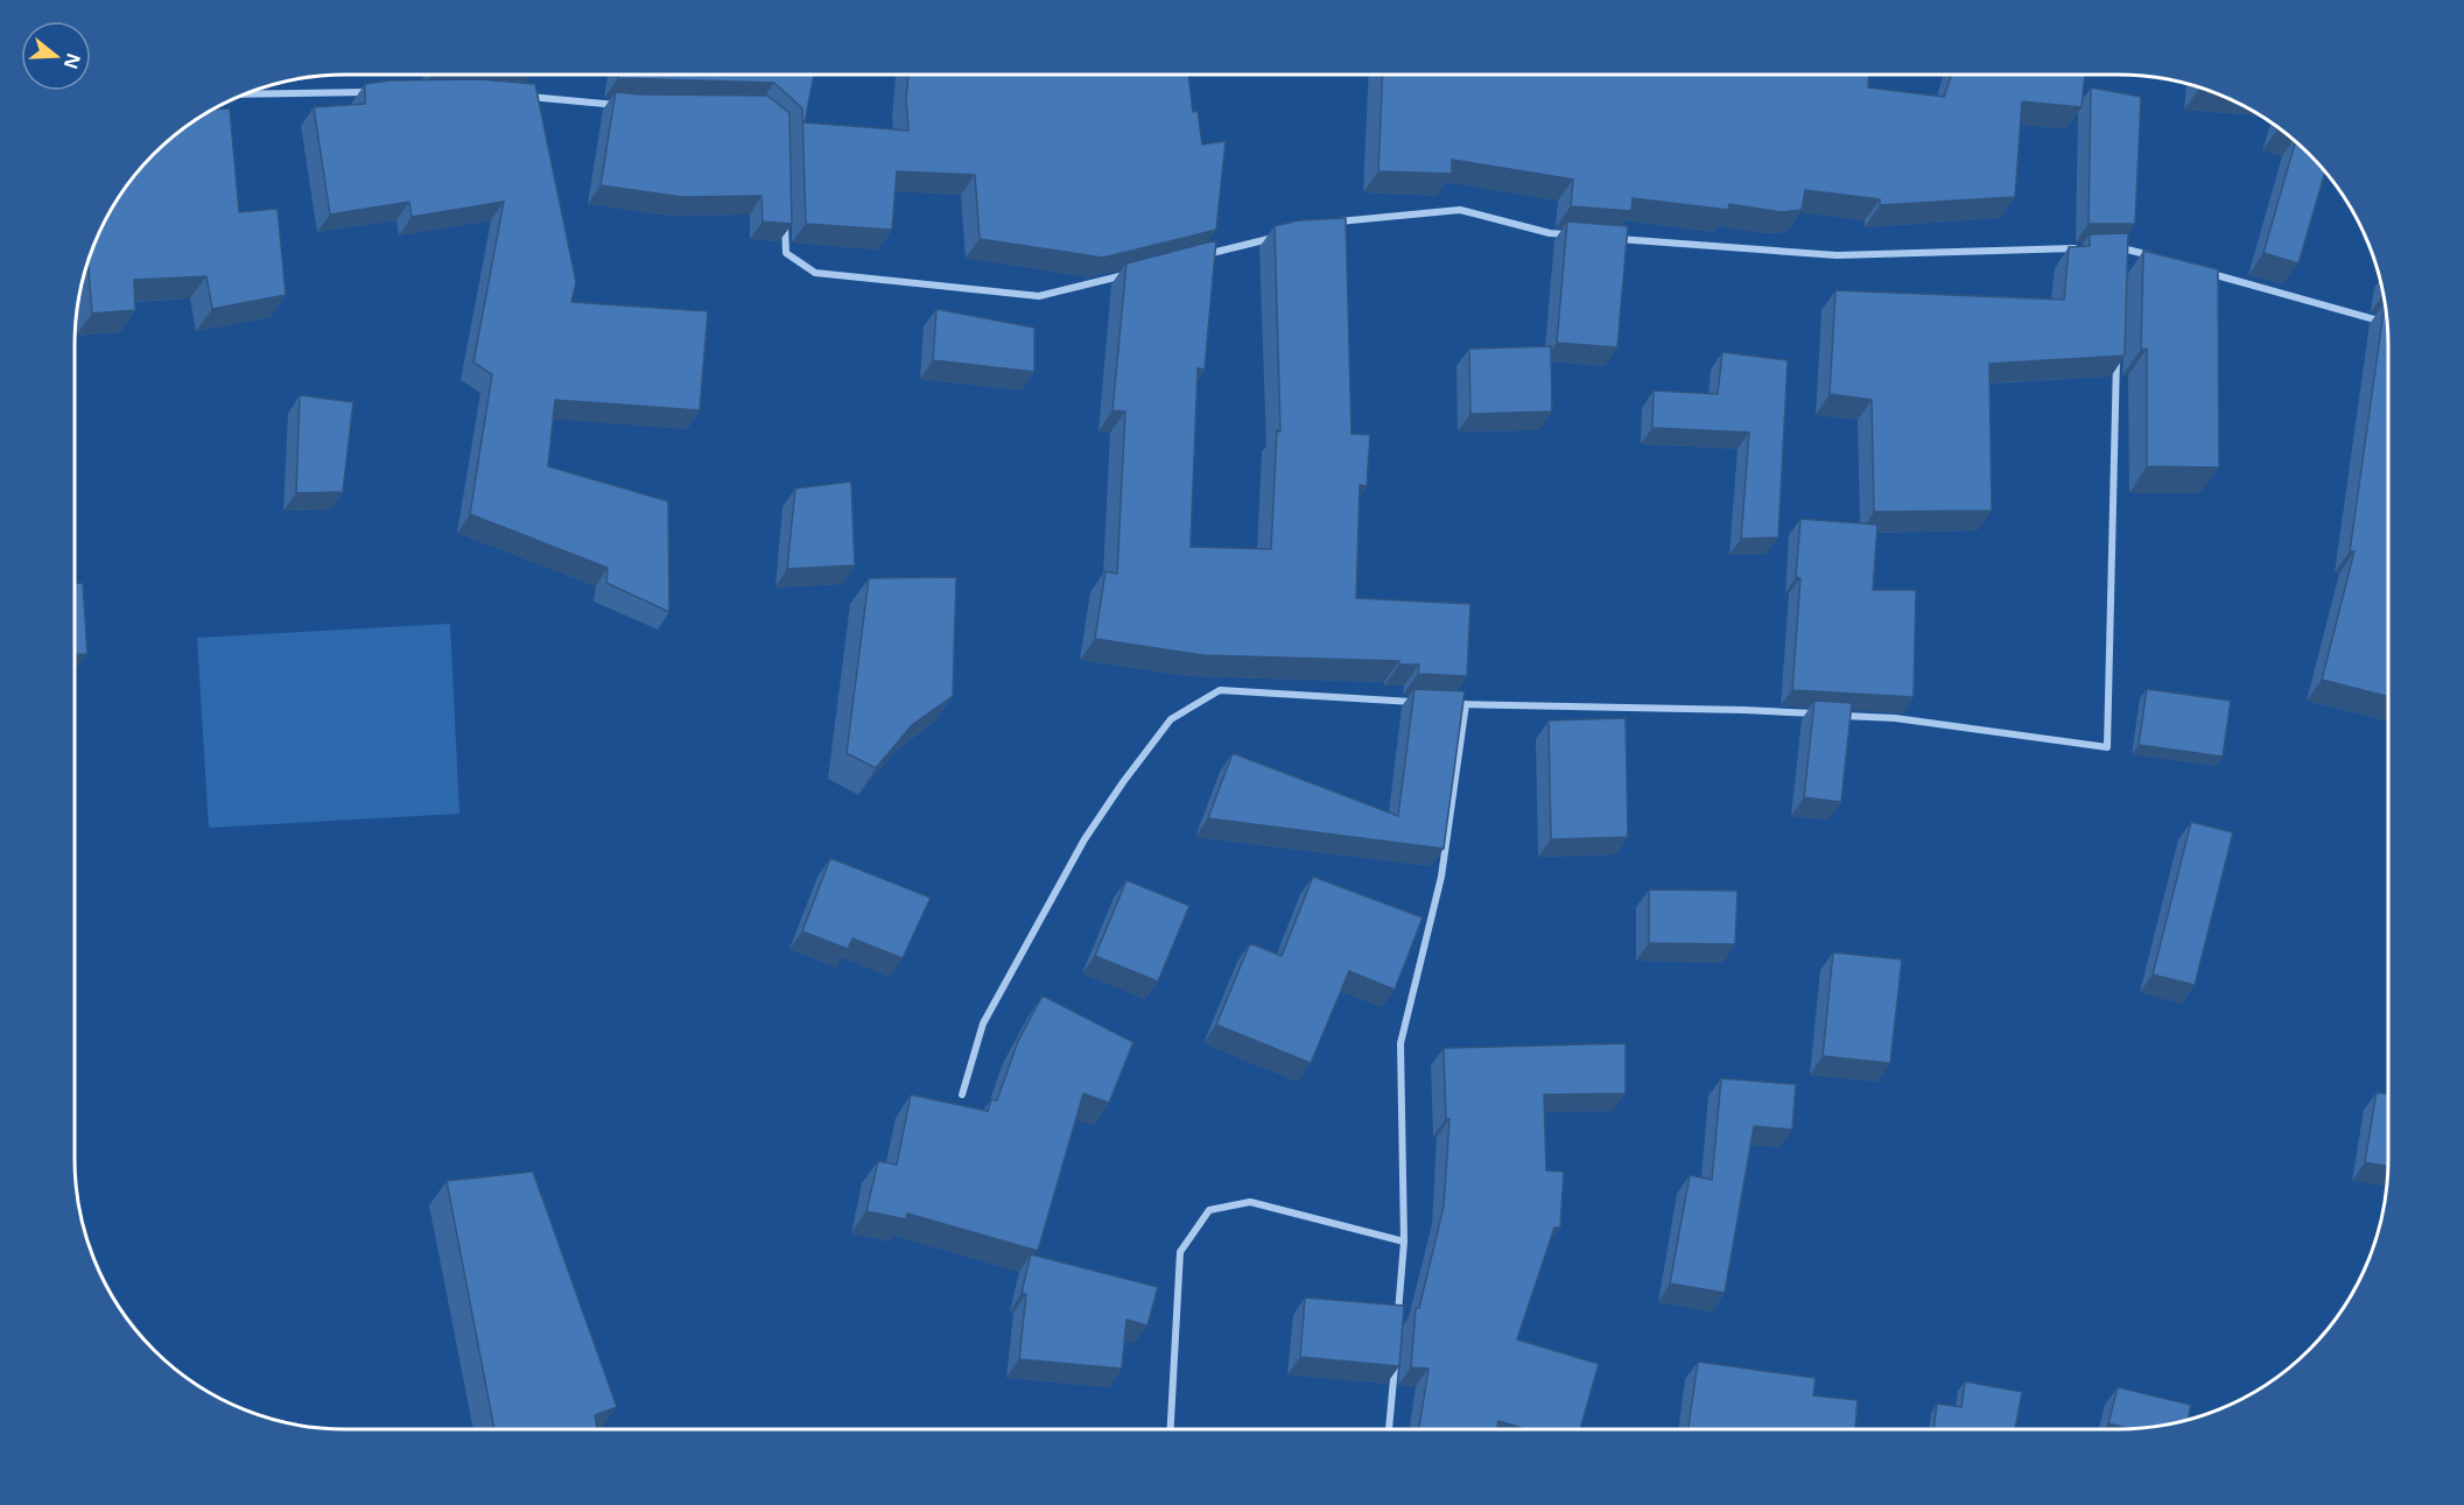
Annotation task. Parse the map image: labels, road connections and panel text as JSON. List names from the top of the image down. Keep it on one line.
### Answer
{"north":"right"}
